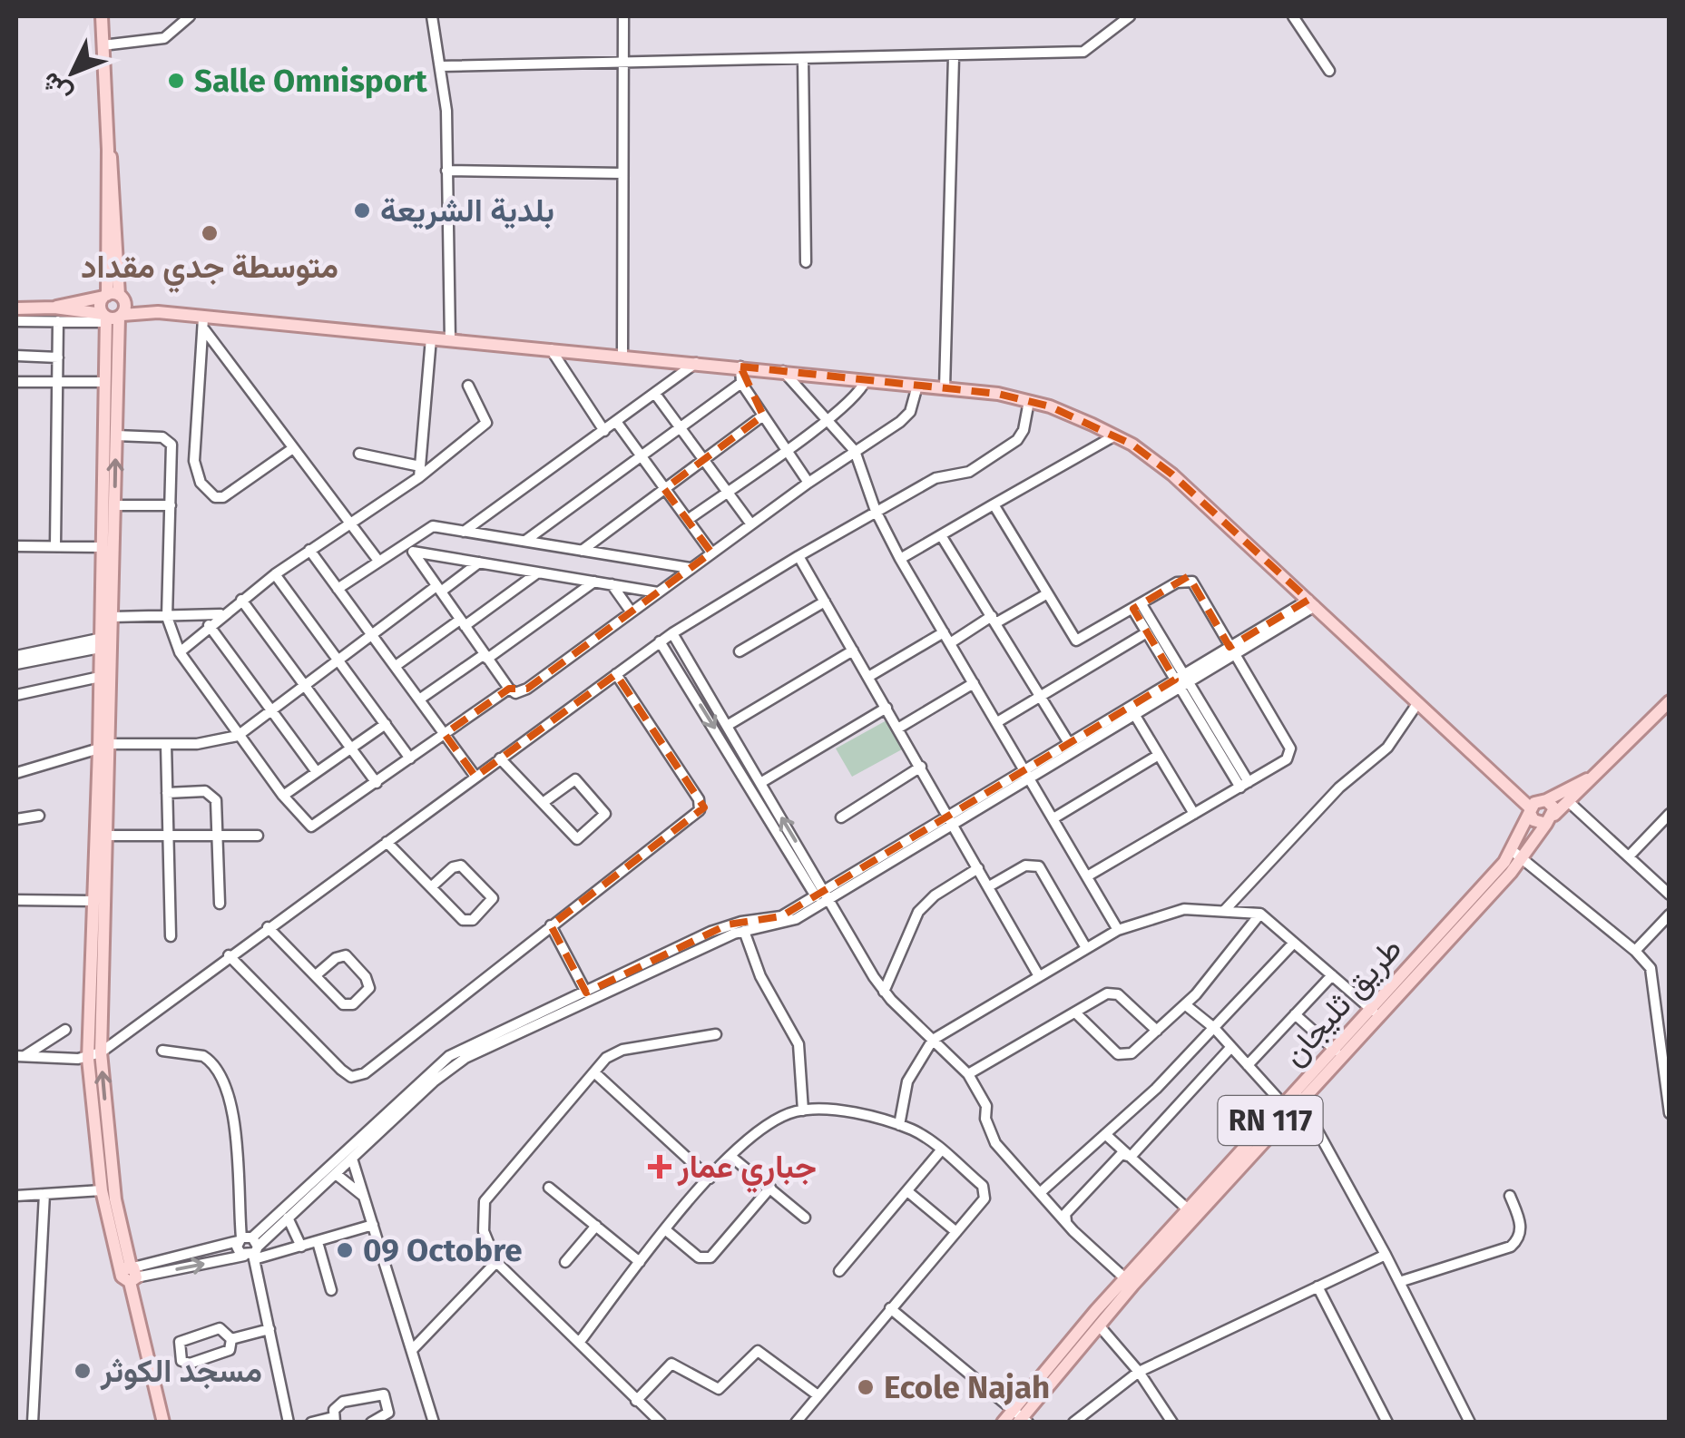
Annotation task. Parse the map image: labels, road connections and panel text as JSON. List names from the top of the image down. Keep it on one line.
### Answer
{"streets":{"main road":["طريق ثليجان","RN 117"]},"places":{"other":["Salle Omnisport","بلدية الشريعة","متوسطة جدي مقداد","09 Octobre","مسجد الكوثر","Ecole Najah"],"health":["جباري عمار"]},"north":"bottom left"}
